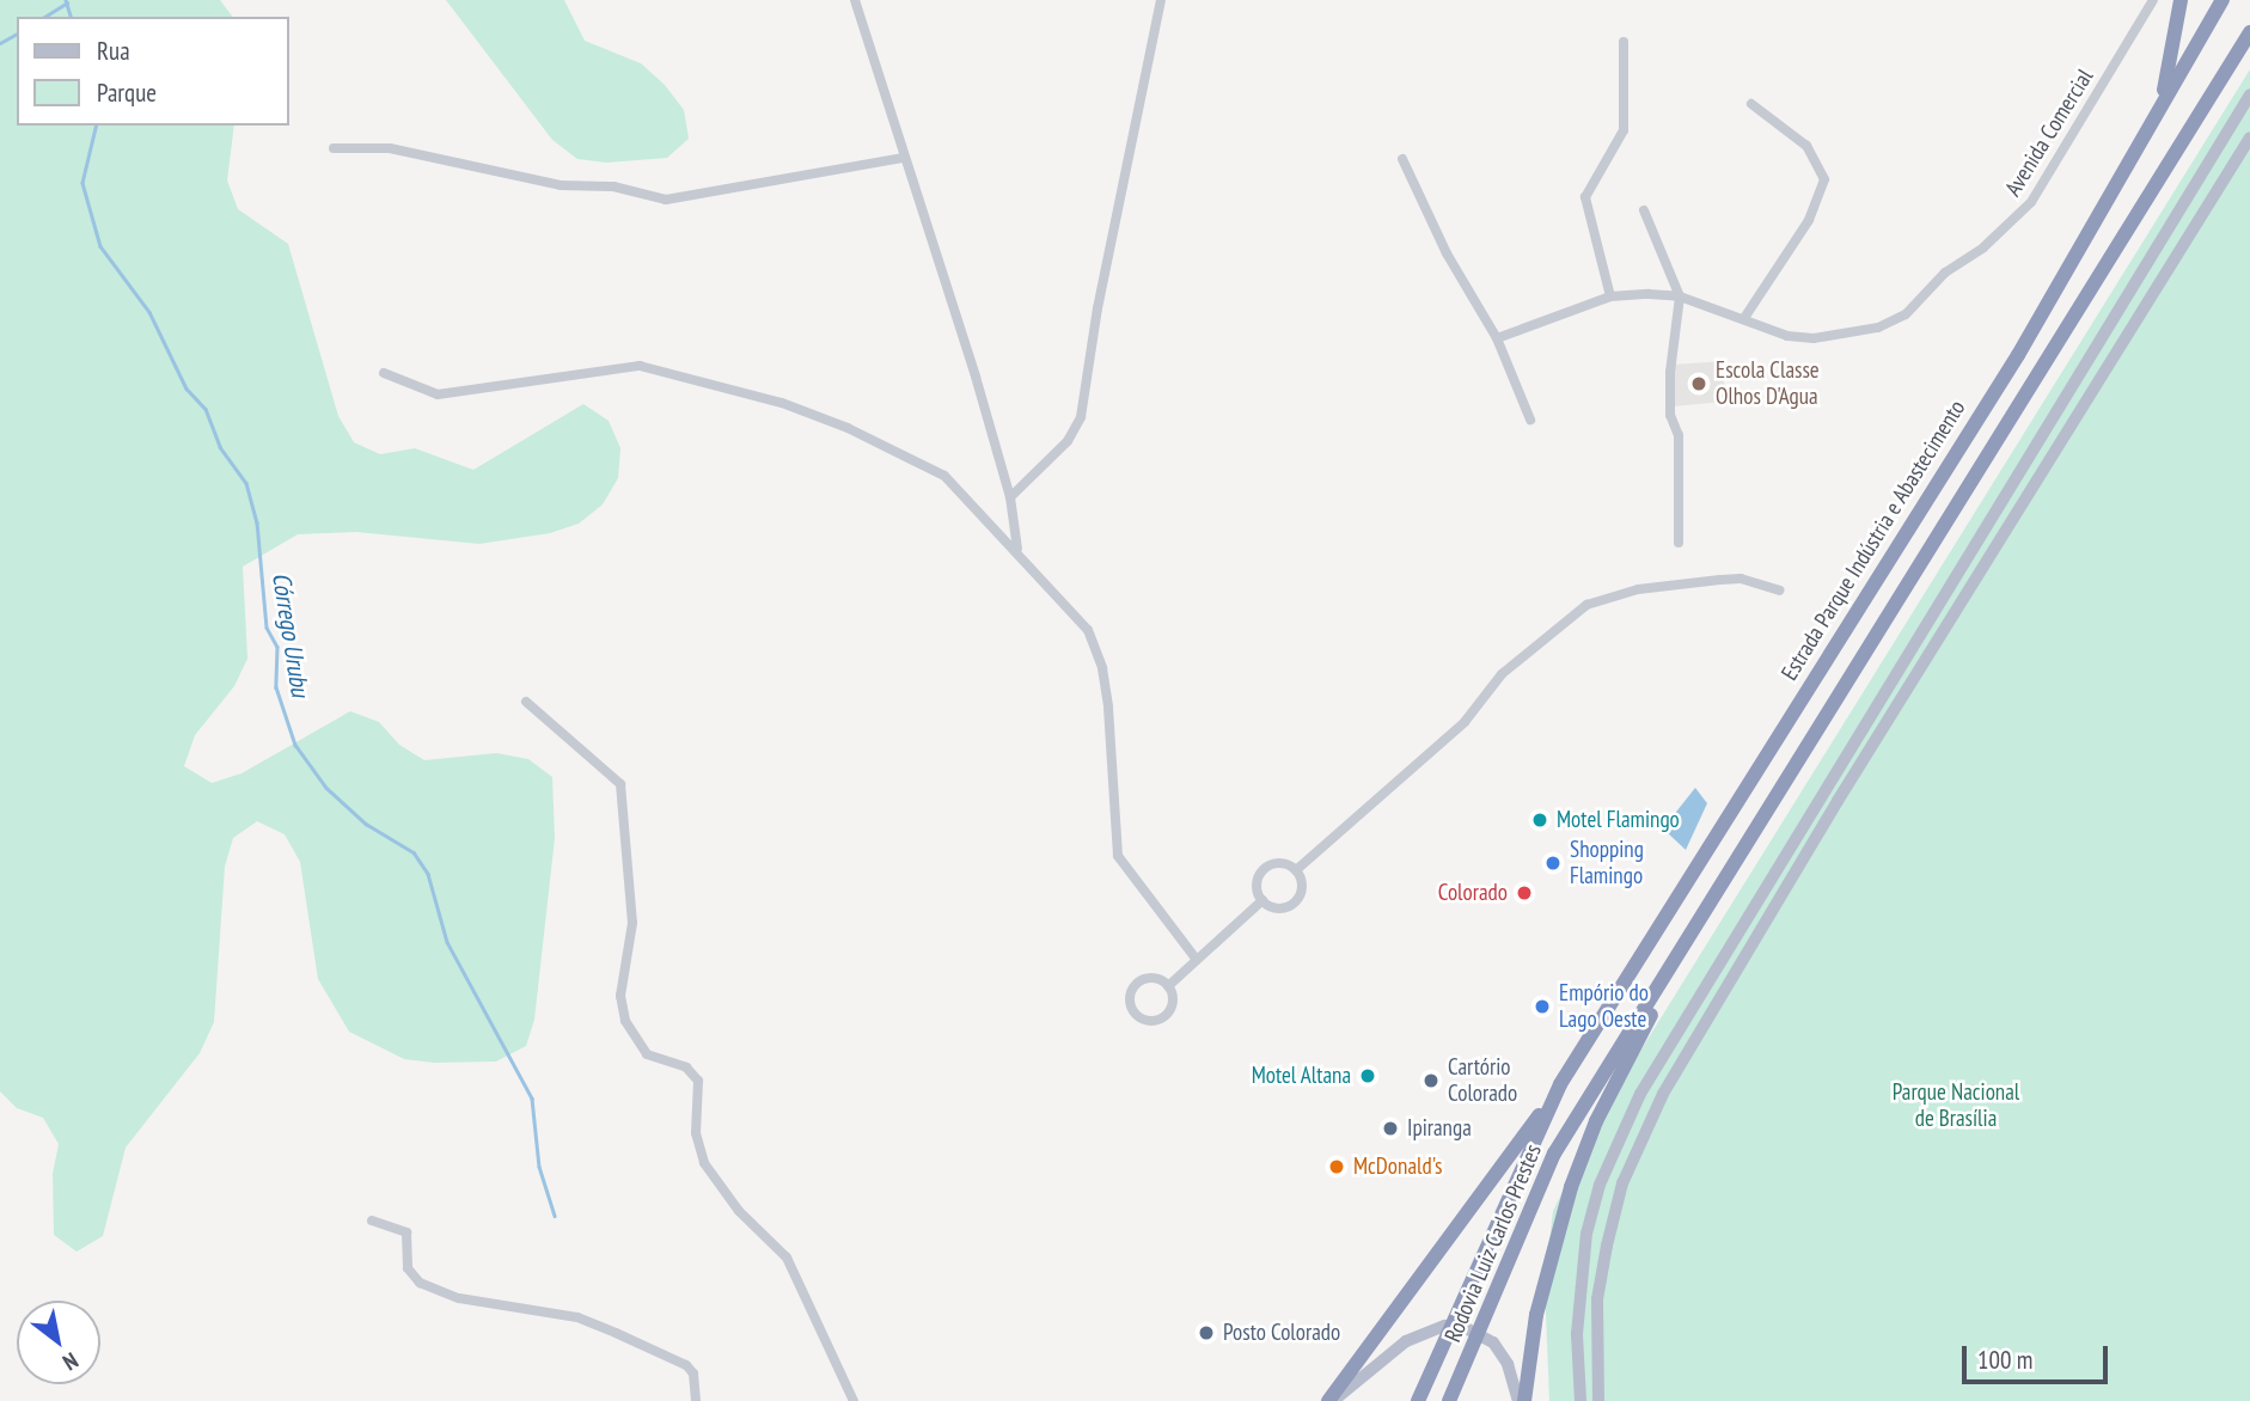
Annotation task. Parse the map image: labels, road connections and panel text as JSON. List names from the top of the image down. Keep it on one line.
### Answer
{"streets":{"highway":["Estrada Parque Indústria e Abastecimento","Rodovia Luiz Carlos Prestes"],"street":["Avenida Comercial"]},"crossings":[["Estrada Parque Indústria e Abastecimento","Rodovia Luiz Carlos Prestes"]],"water":["Córrego Urubu"],"parks":["Parque Nacional de Brasília"],"places":["Escola Classe Olhos D'Agua","Motel Flamingo","Shopping Flamingo","Colorado","Empório do Lago Oeste","Motel Altana","Cartório Colorado","Ipiranga","McDonald's","Posto Colorado"],"legend":["Rua","Parque"],"scale_bar":"100 m","north":"bottom right"}
